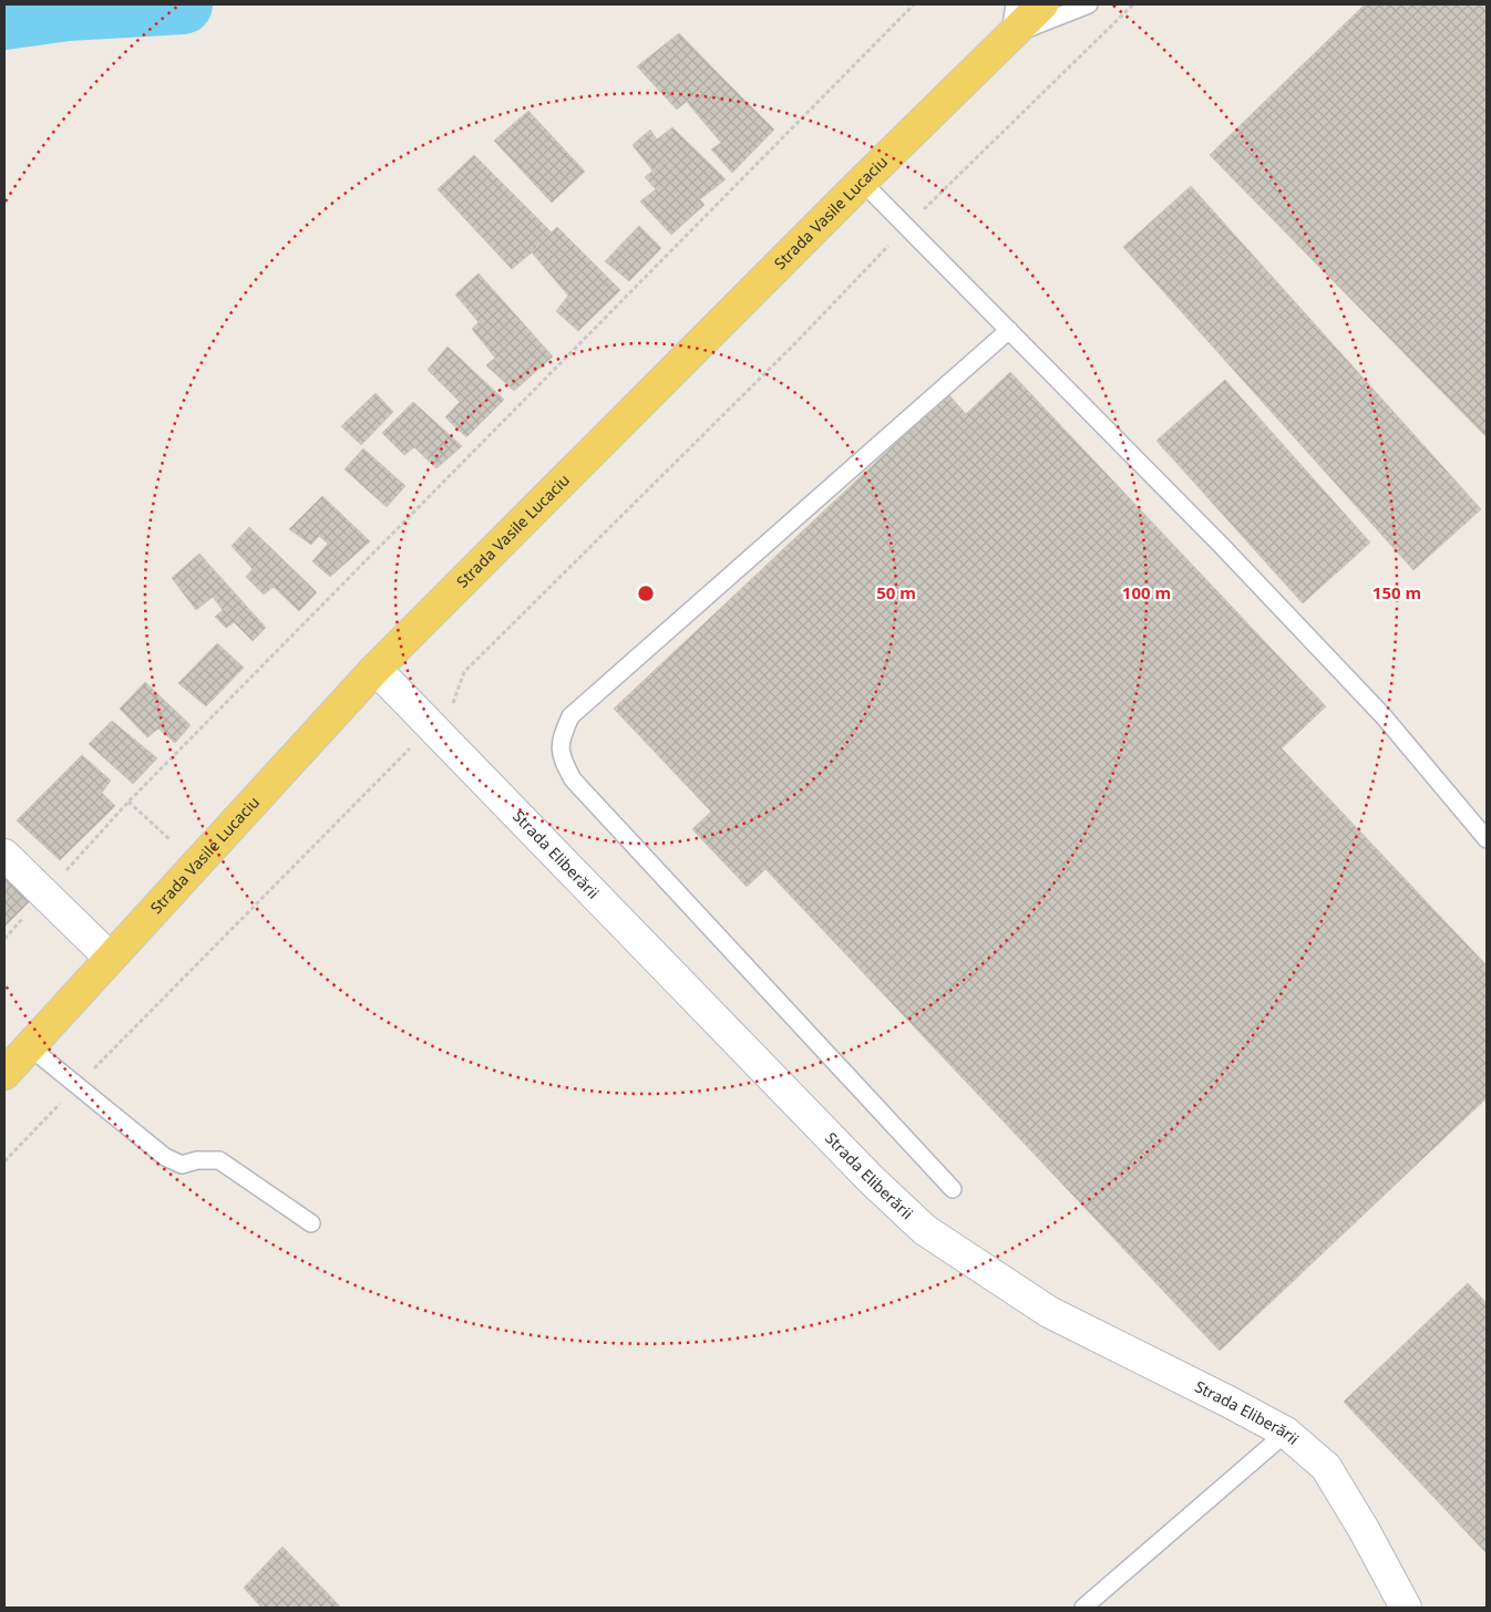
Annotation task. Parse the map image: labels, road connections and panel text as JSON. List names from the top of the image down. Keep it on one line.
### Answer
{"streets":{"main road":["Strada Vasile Lucaciu"],"street":["Strada Eliberării"]},"crossings":[["Strada Vasile Lucaciu","Strada Eliberării"]],"rings":["50 m","100 m","150 m"]}
